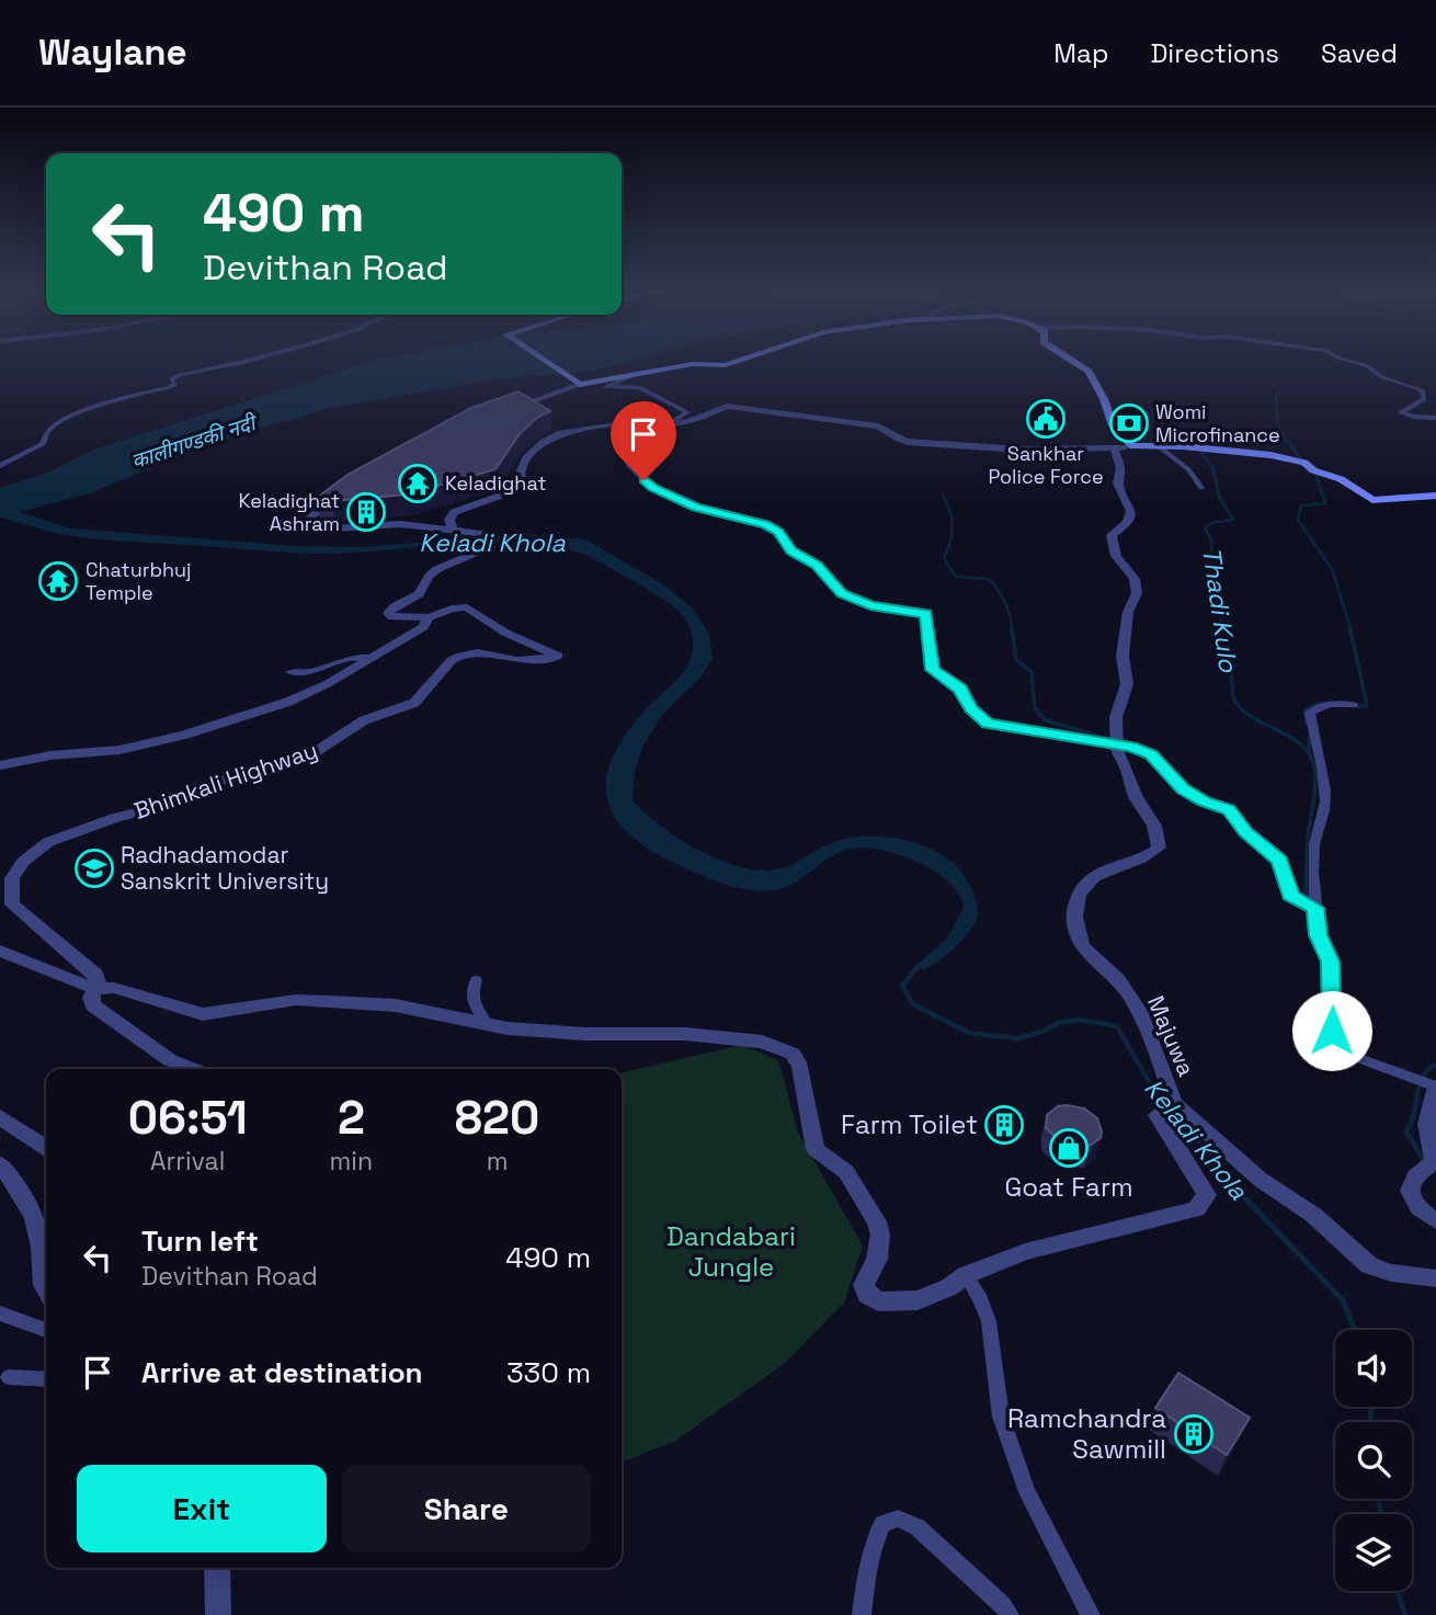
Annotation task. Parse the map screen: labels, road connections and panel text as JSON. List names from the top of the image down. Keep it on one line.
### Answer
{"streets":{"street":["Bhimkali Highway","Majuwa"]},"water":["कालीगण्डकी नदी","Keladi Khola","Thadi Kulo"],"parks":["Dandabari Jungle"],"places":{"public building":["Sankhar Police Force"],"bank":["Womi Microfinance"],"temple":["Keladighat","Chaturbhuj Temple"],"building":["Keladighat Ashram","Farm Toilet","Ramchandra Sawmill"],"school or university":["Radhadamodar Sanskrit University"],"shop":["Goat Farm"]},"page":{"header":"Waylane","nav":["Map","Directions","Saved"],"turn":["490 m","Devithan Road"],"eta":["06:51","Arrival","2","min","820","m"],"list":[{"name":"Turn left","note":"Devithan Road","value":"490 m"},{"name":"Arrive at destination","value":"330 m"}],"buttons":["Exit","Share"]}}
